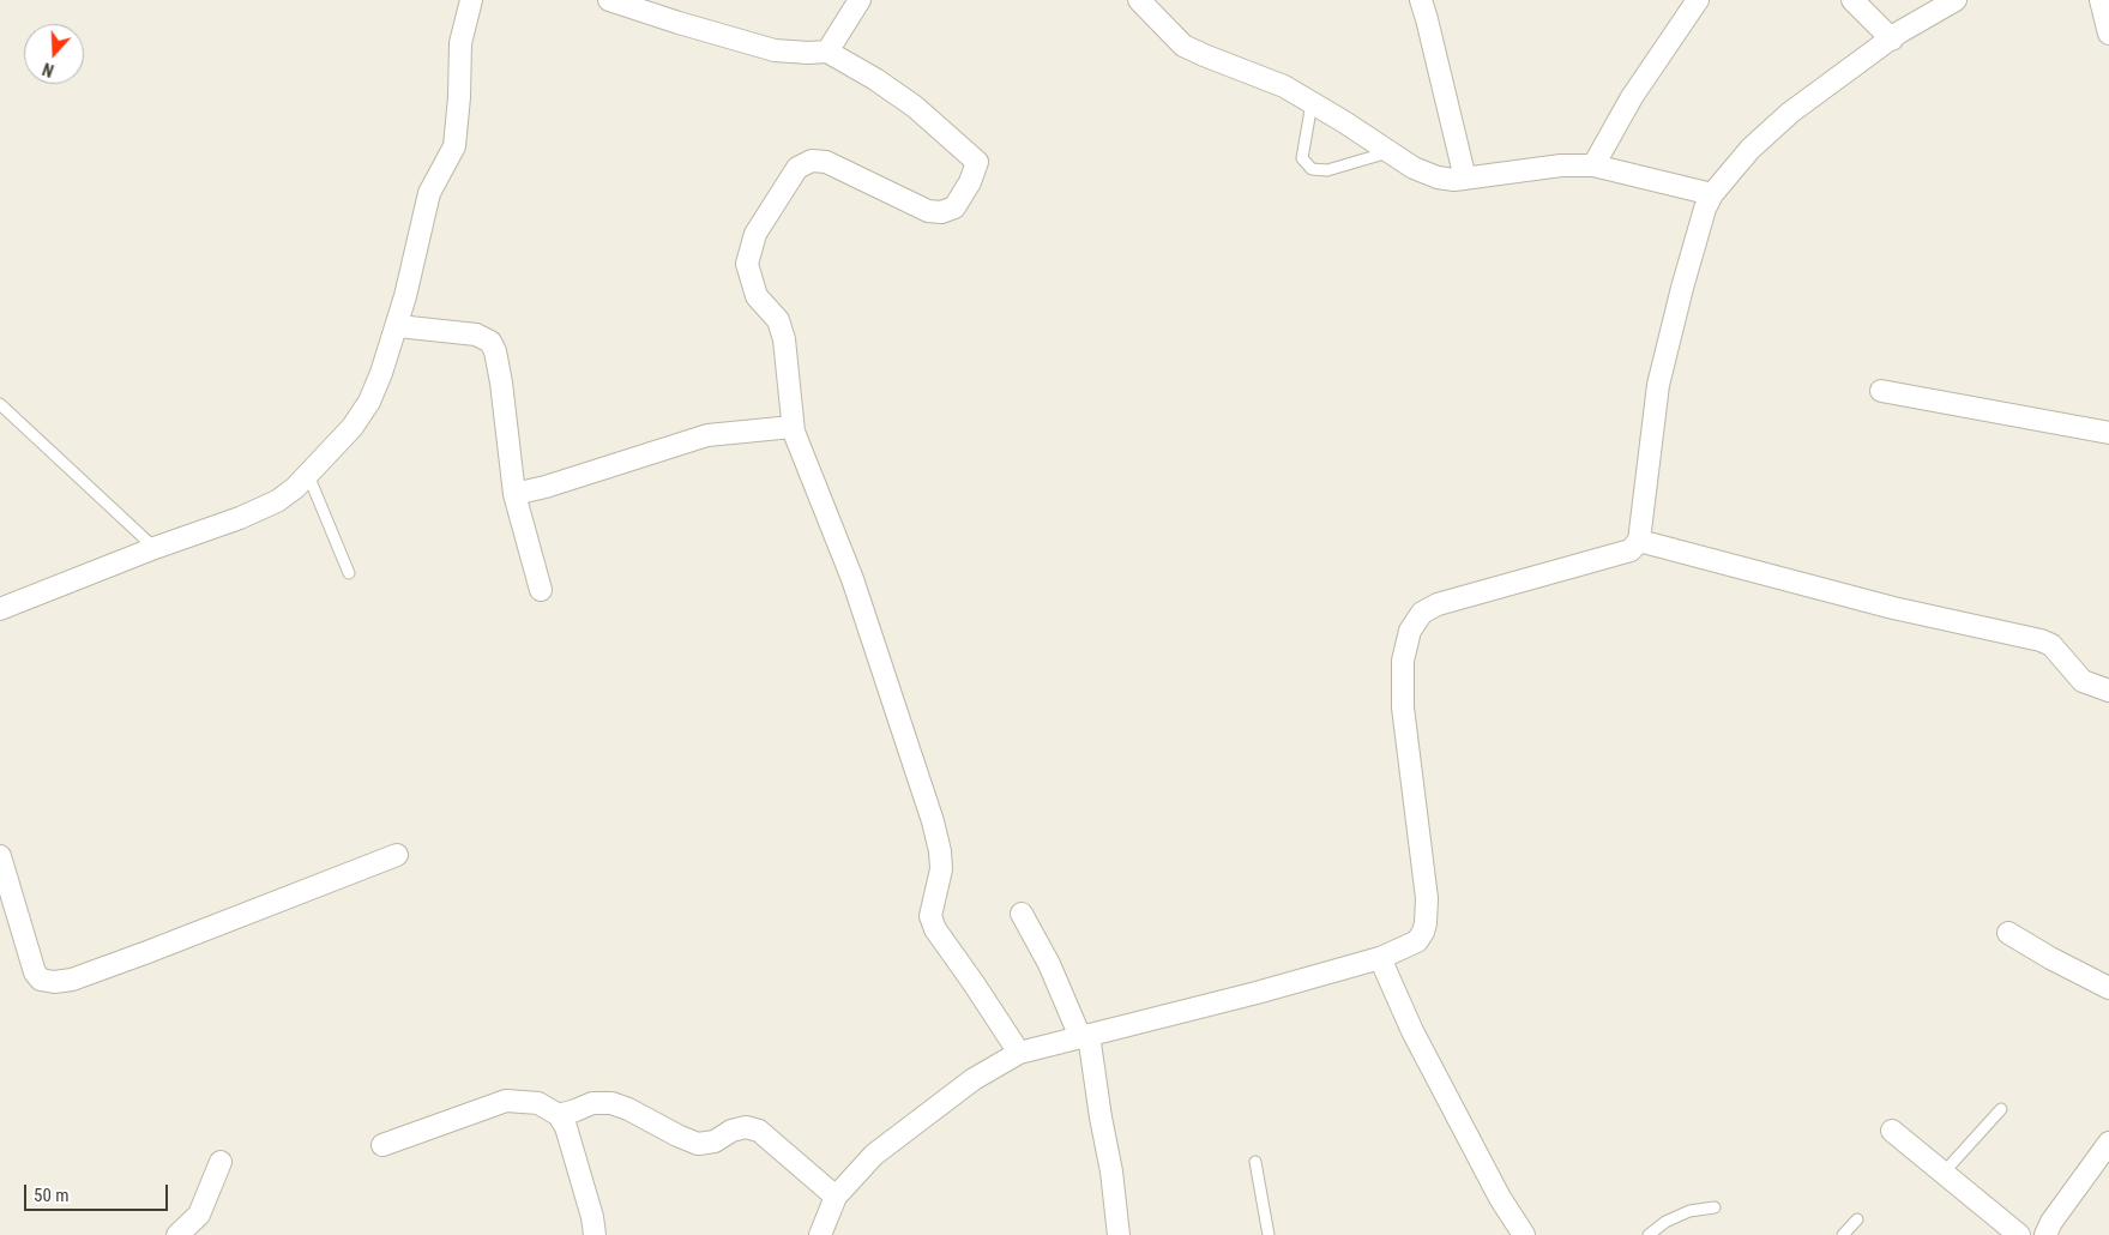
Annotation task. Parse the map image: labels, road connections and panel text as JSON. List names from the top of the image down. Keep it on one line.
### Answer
{"scale_bar":"50 m","north":"bottom"}
